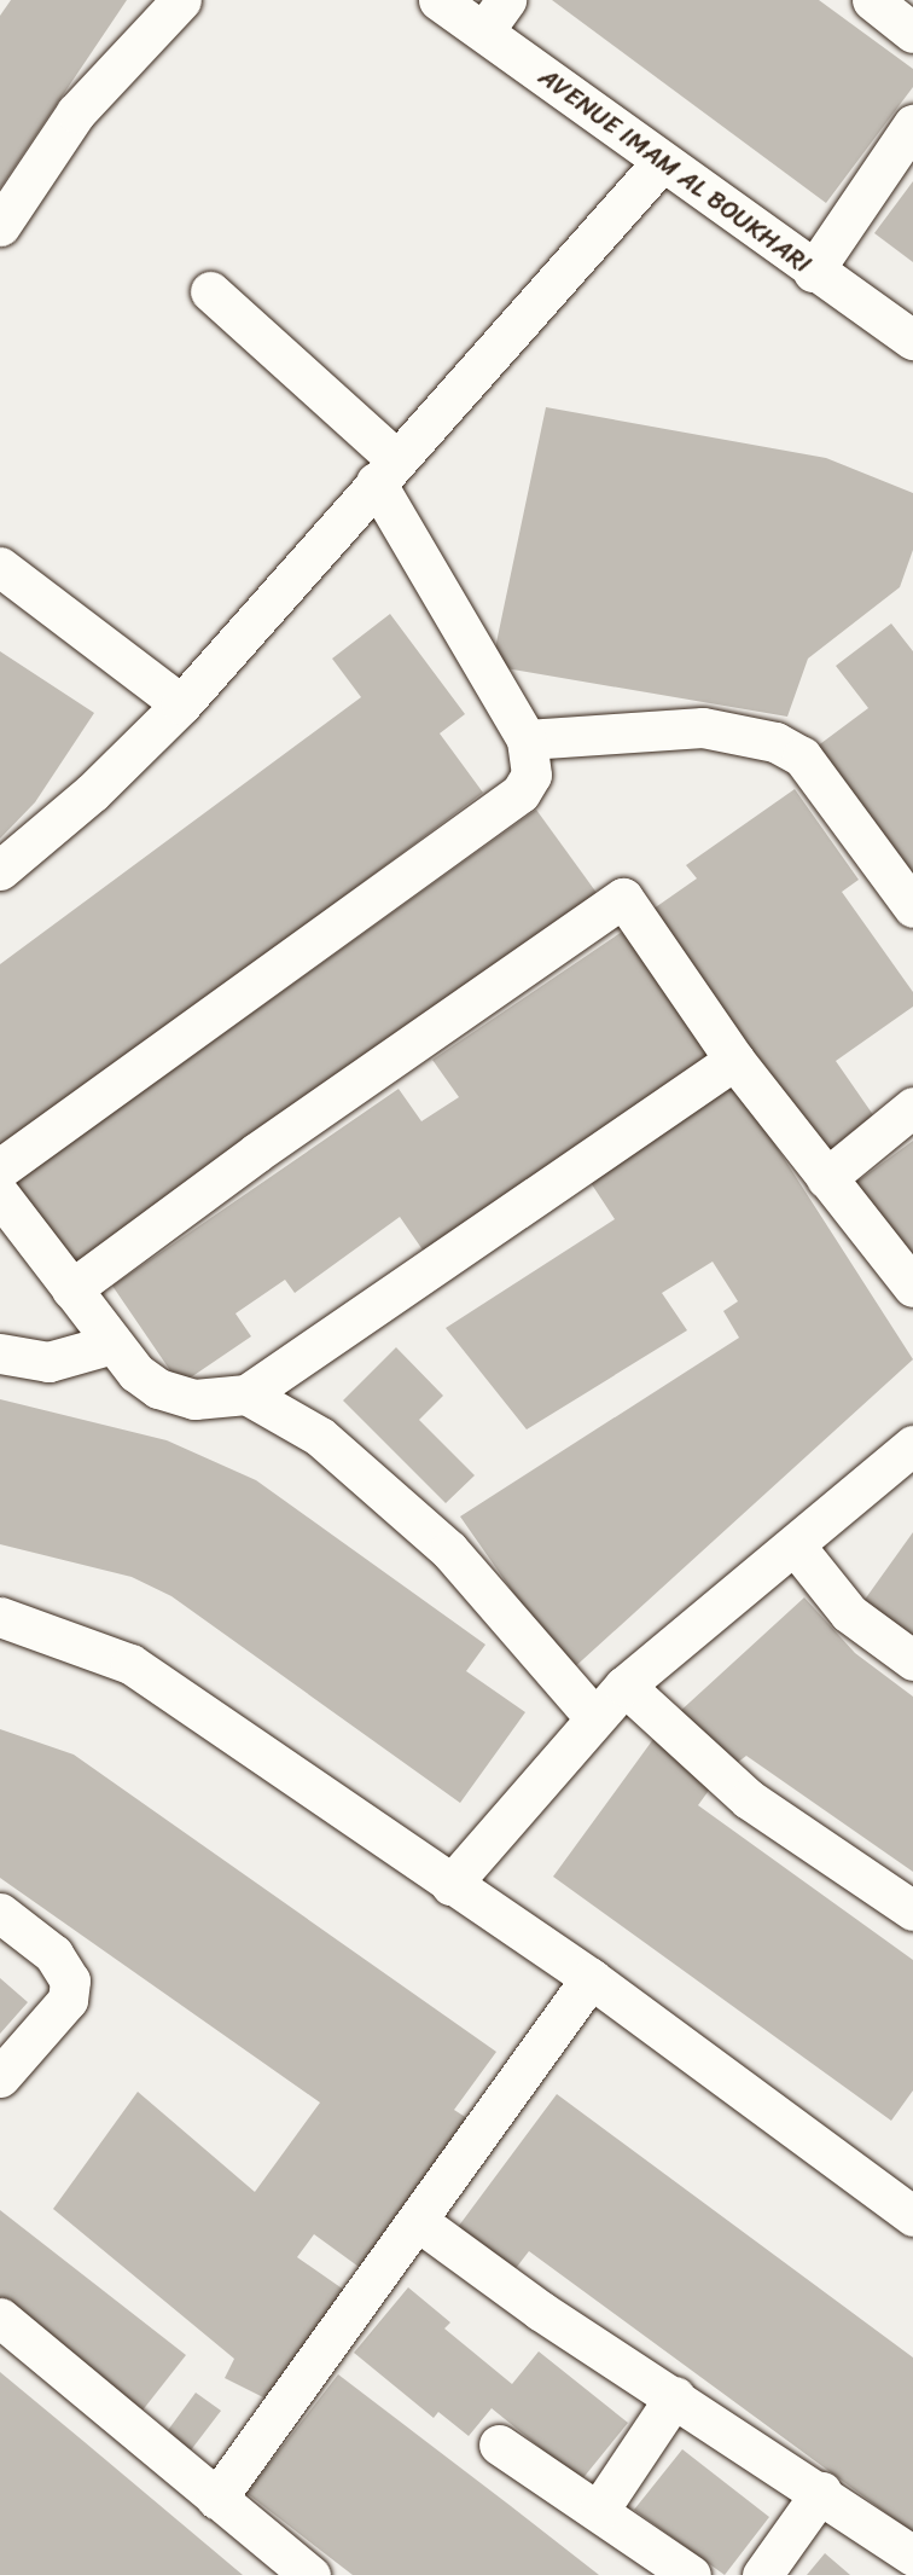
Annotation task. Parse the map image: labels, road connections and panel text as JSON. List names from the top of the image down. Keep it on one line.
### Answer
{"streets":{"street":["AVENUE IMAM AL BOUKHARI"]}}
